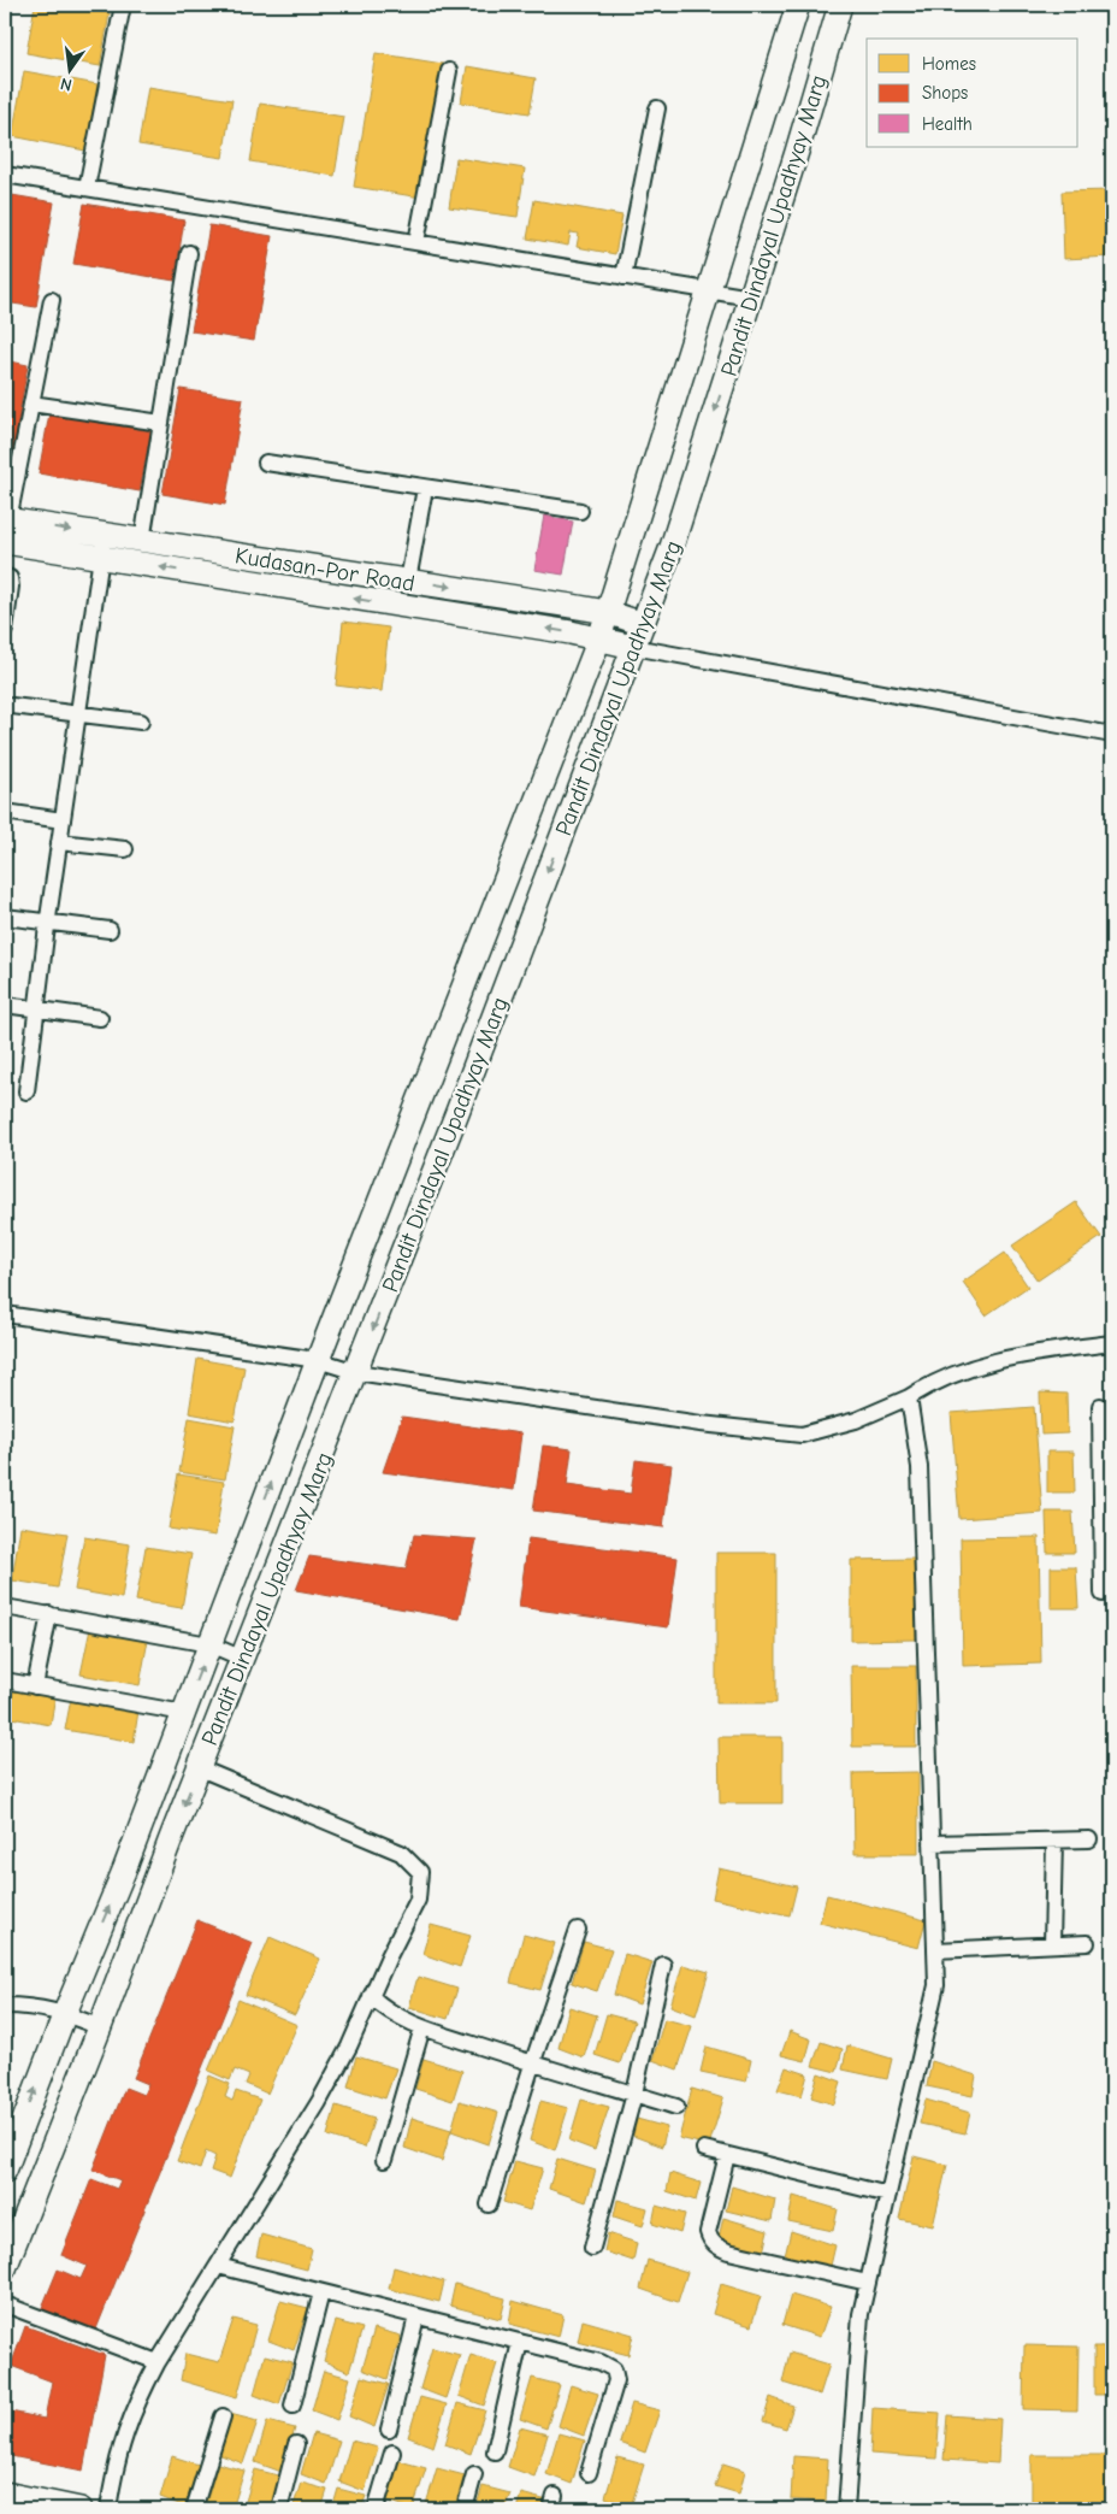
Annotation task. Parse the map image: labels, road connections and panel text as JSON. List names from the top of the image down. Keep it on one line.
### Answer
{"streets":{"street":["Pandit Dindayal Upadhyay Marg","Kudasan-Por Road"]},"crossings":[["Pandit Dindayal Upadhyay Marg","Kudasan-Por Road"]],"legend":["Homes","Shops","Health"],"north":"bottom"}
